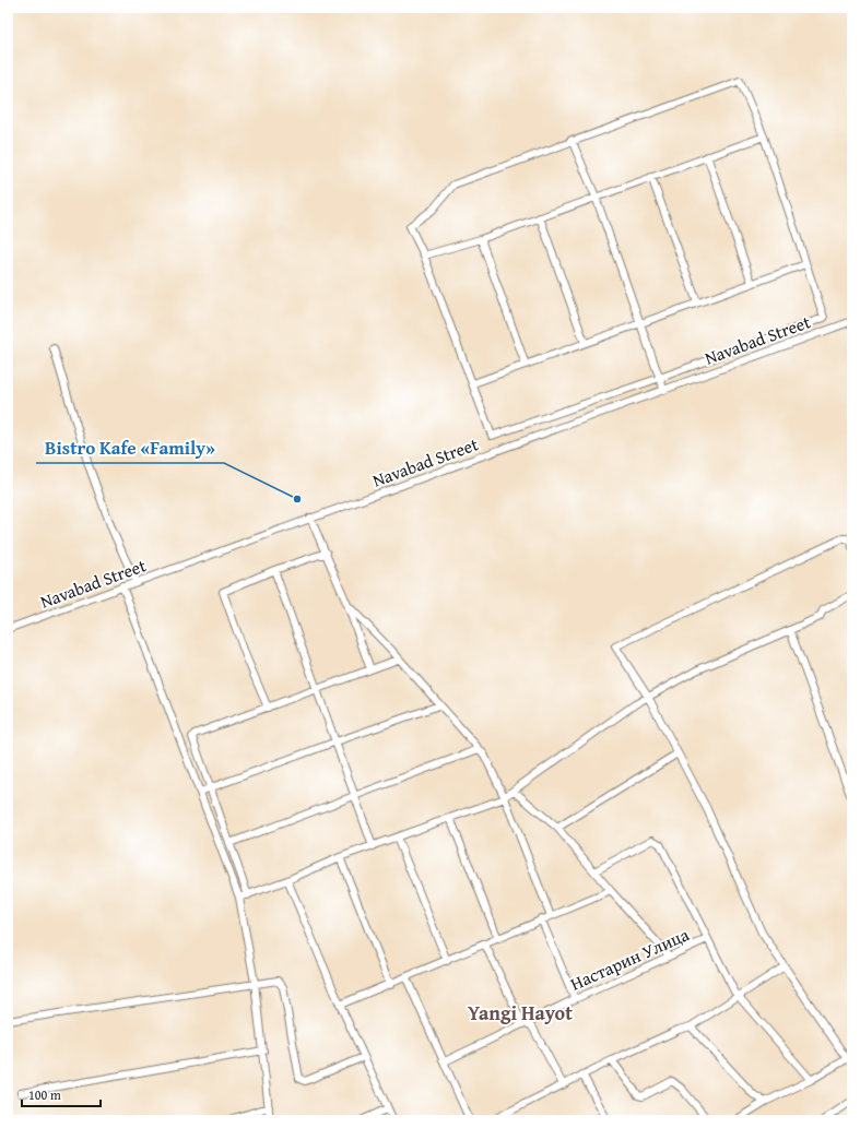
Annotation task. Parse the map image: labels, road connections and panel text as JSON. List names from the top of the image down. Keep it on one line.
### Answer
{"streets":{"street":["Navabad Street","Настарин Улица"]},"districts":["Yangi Hayot"],"places":["Bistro Kafe «Family»"],"scale_bar":"100 m"}
